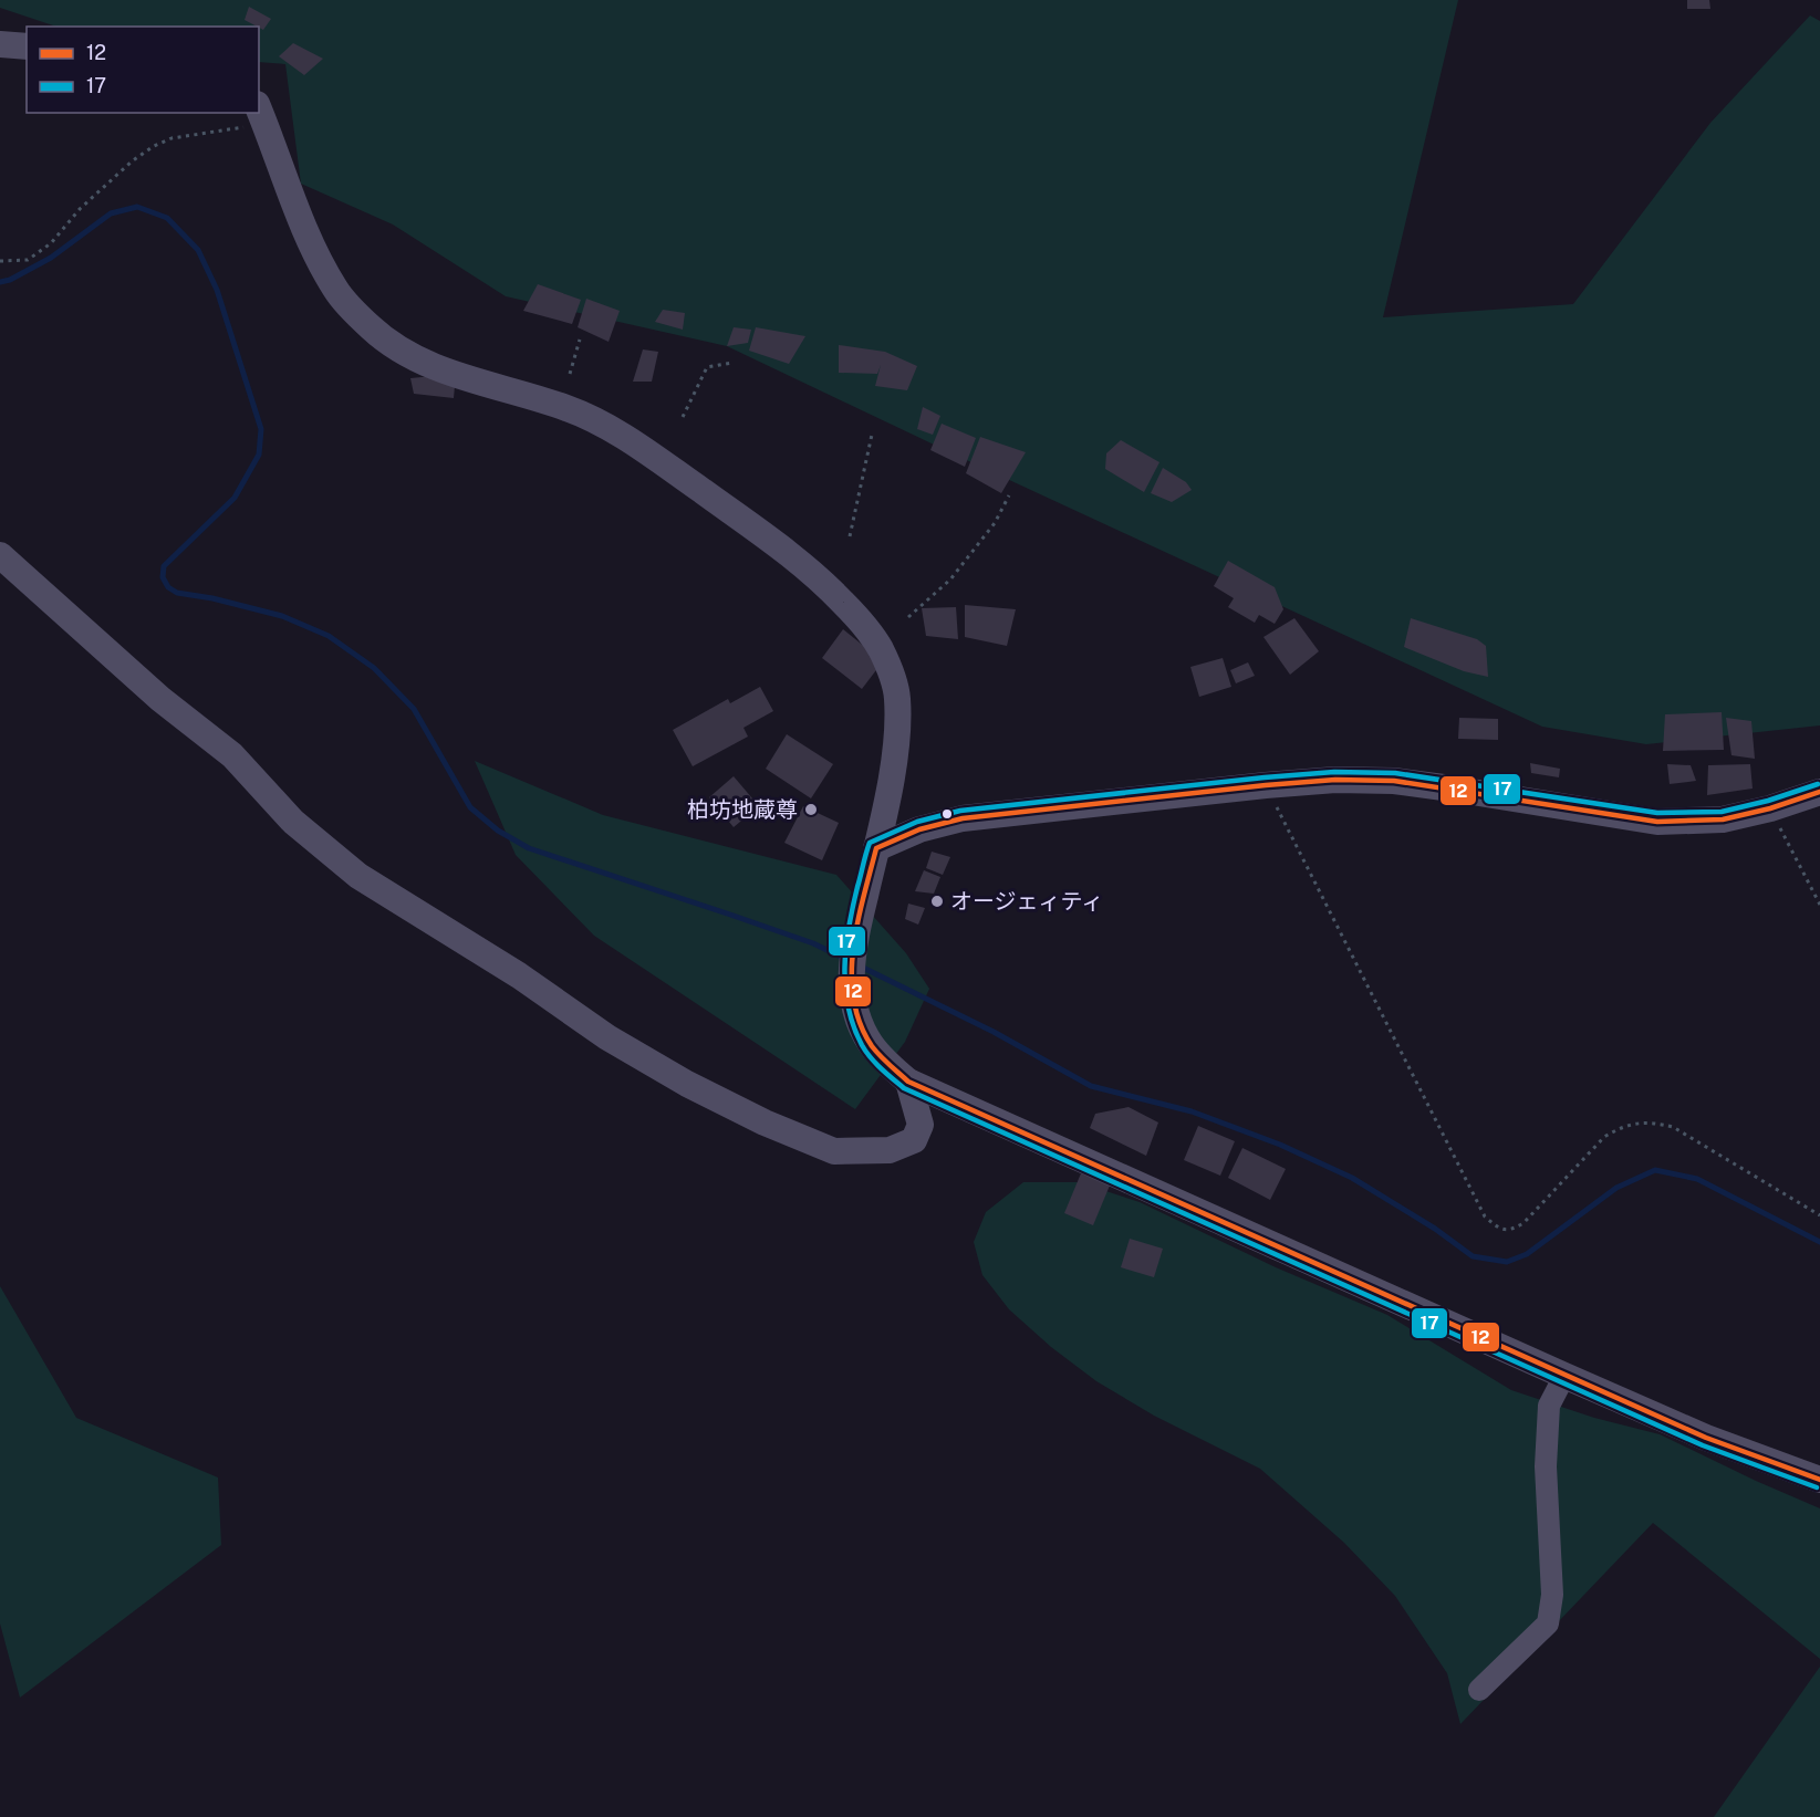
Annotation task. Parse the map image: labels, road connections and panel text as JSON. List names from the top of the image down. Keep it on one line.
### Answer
{"places":["柏坊地蔵尊","オージェィティ"],"lines":["transit line 17","transit line 12"],"legend":["12","17"]}
